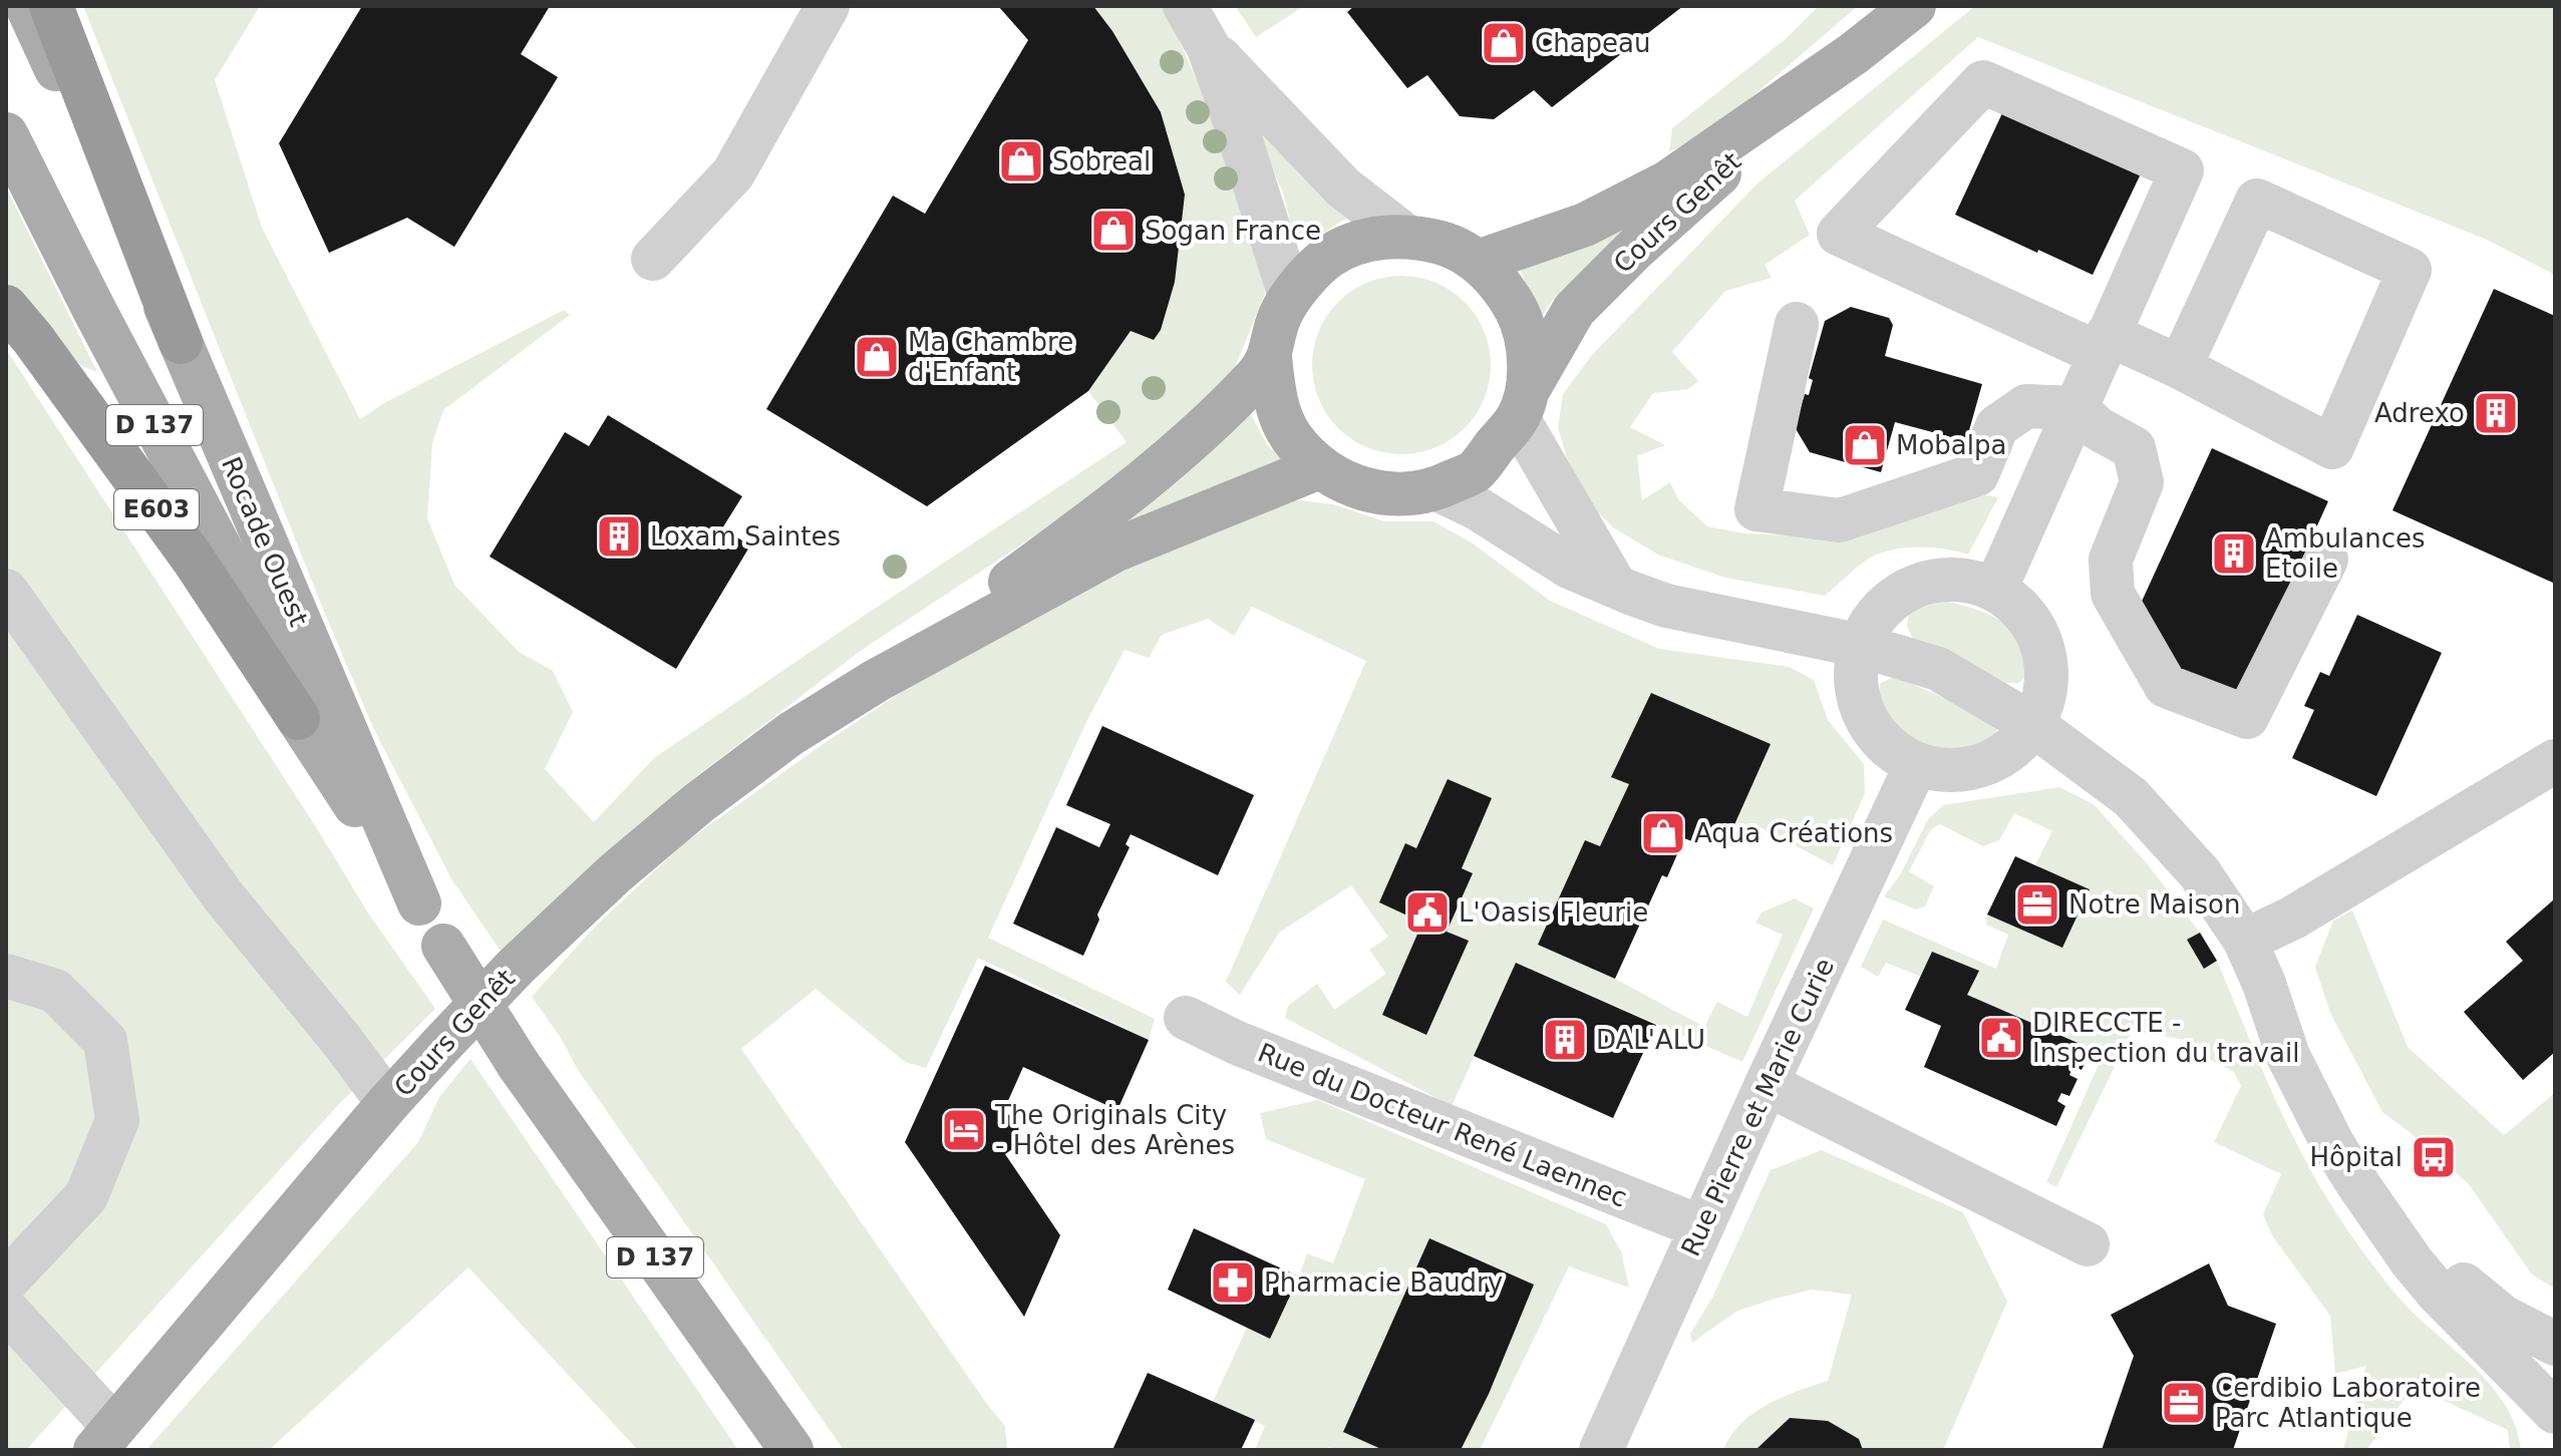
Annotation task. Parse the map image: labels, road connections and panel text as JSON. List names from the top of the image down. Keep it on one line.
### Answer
{"streets":{"highway":["D 137","E603"],"main road":["Cours Genêt","Rocade Ouest"],"street":["Rue Pierre et Marie Curie","Rue du Docteur René Laennec"]},"crossings":[["D 137","E603"],["D 137","Rocade Ouest"],["E603","Rocade Ouest"],["Rue Pierre et Marie Curie","Rue du Docteur René Laennec"]],"places":{"shop":["Chapeau","Sobreal","Sogan France","Ma Chambre d'Enfant","Mobalpa","Aqua Créations"],"building":["Adrexo","Loxam Saintes","Ambulances Etoile","DAL'ALU"],"office":["Notre Maison","Cerdibio Laboratoire Parc Atlantique"],"public building":["L'Oasis Fleurie","DIRECCTE - Inspection du travail"],"hotel":["The Originals City - Hôtel des Arènes"],"bus stop":["Hôpital"],"pharmacy":["Pharmacie Baudry"]}}
